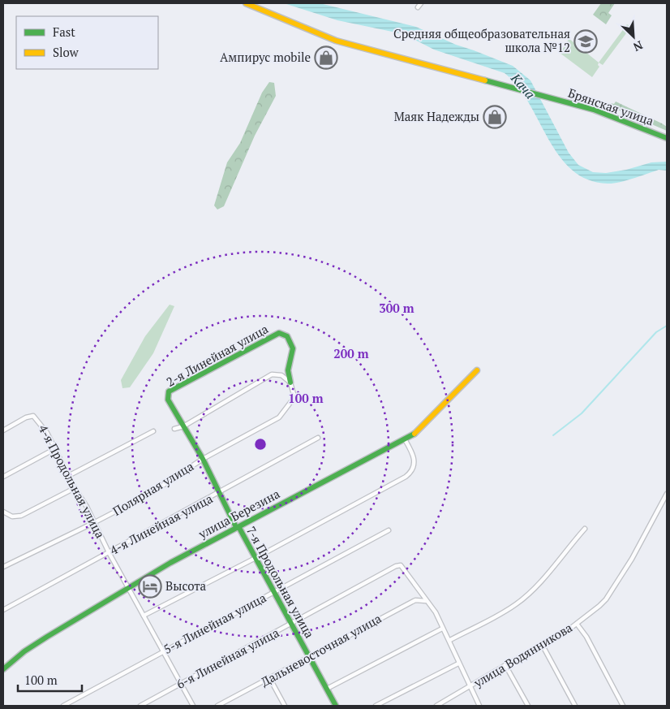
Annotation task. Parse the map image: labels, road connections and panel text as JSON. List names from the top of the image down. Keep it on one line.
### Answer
{"streets":{"main road":["Брянская улица","2-я Линейная улица","улица Березина","7-я Продольная улица"],"street":["4-я Продольная улица","Полярная улица","4-я Линейная улица","5-я Линейная улица","Дальневосточная улица","улица Водянникова","6-я Линейная улица"]},"crossings":[["2-я Линейная улица","Полярная улица"],["2-я Линейная улица","7-я Продольная улица"],["4-я Продольная улица","Полярная улица"],["4-я Продольная улица","улица Березина"],["4-я Продольная улица","4-я Линейная улица"],["4-я Продольная улица","5-я Линейная улица"],["4-я Продольная улица","6-я Линейная улица"],["Полярная улица","7-я Продольная улица"],["улица Березина","7-я Продольная улица"],["4-я Линейная улица","7-я Продольная улица"],["7-я Продольная улица","5-я Линейная улица"],["7-я Продольная улица","Дальневосточная улица"],["7-я Продольная улица","6-я Линейная улица"],["Дальневосточная улица","6-я Линейная улица"]],"water":["Кача"],"places":{"school or university":["Средняя общеобразовательная школа №12"],"shop":["Ампирус mobile","Маяк Надежды"],"hotel":["Высота"]},"legend":["Fast","Slow"],"scale_bar":"100 m","north":"bottom right","rings":["300 m","200 m","100 m"]}
